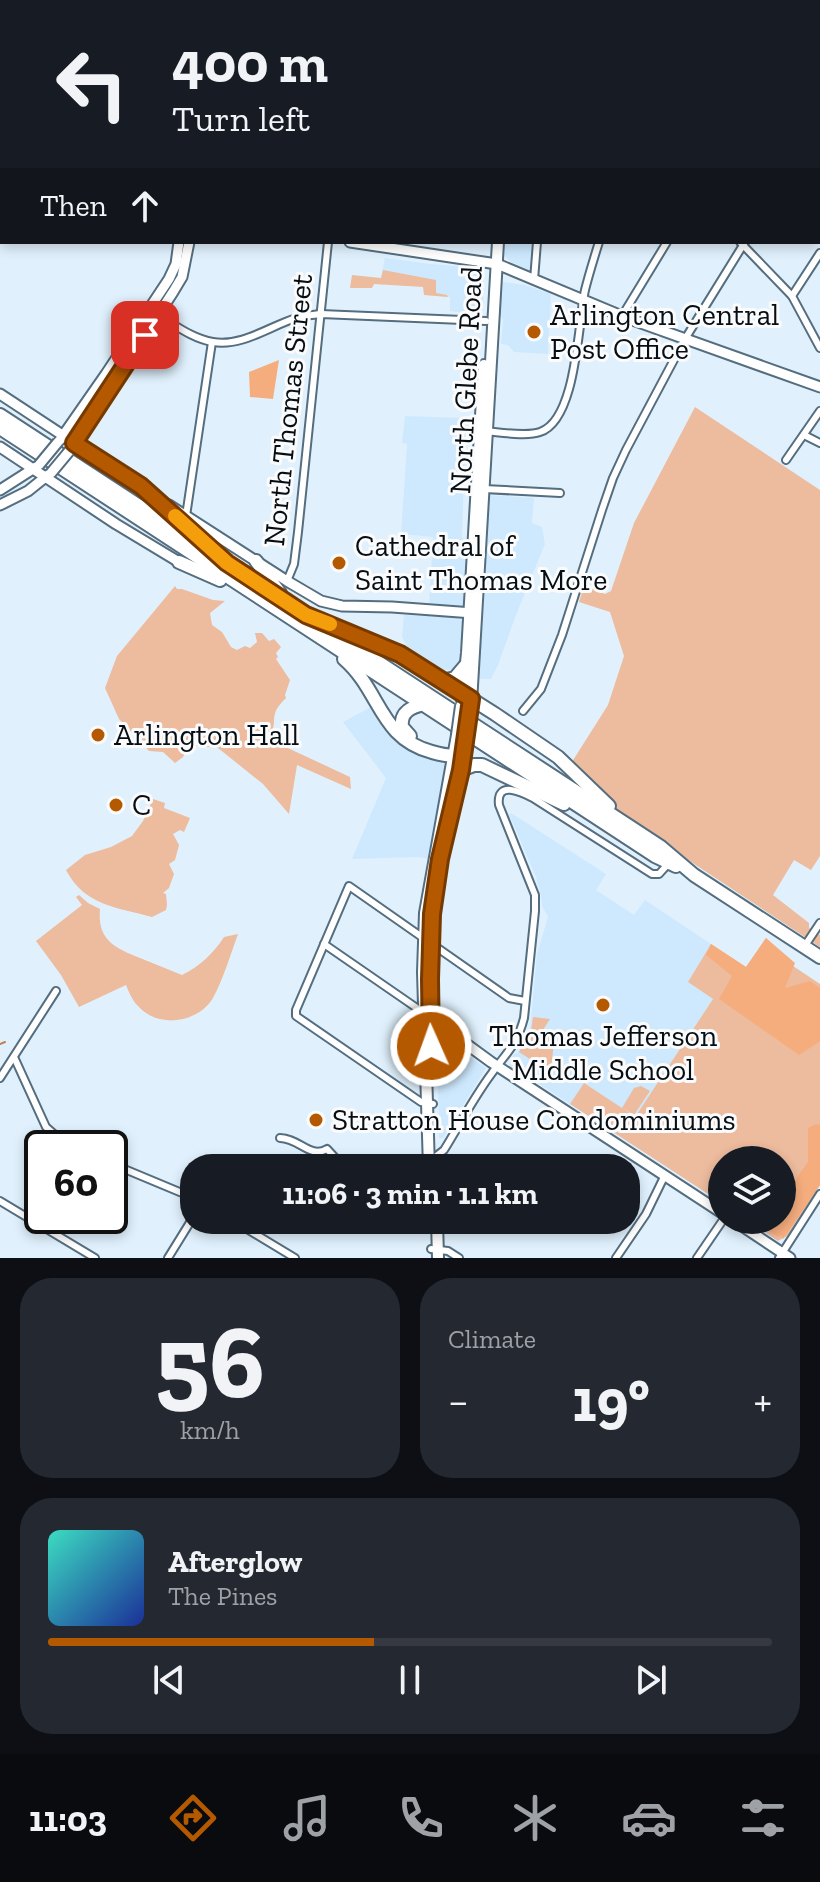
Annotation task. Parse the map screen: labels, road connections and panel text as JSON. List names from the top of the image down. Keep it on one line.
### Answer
{"streets":{"main road":["North Glebe Road"],"street":["North Thomas Street"]},"places":["Arlington Central Post Office","Cathedral of Saint Thomas More","Arlington Hall","C","Thomas Jefferson Middle School","Stratton House Condominiums"],"page":{"turn":["400 m","Turn left"],"then":"Then","limit":"60","trip":"11:06 · 3 min · 1.1 km","tile":[["56","km/h"],"Climate"],"heat":["−","19°","+"],"song":["Afterglow","The Pines"],"tabs":"11:03"}}
